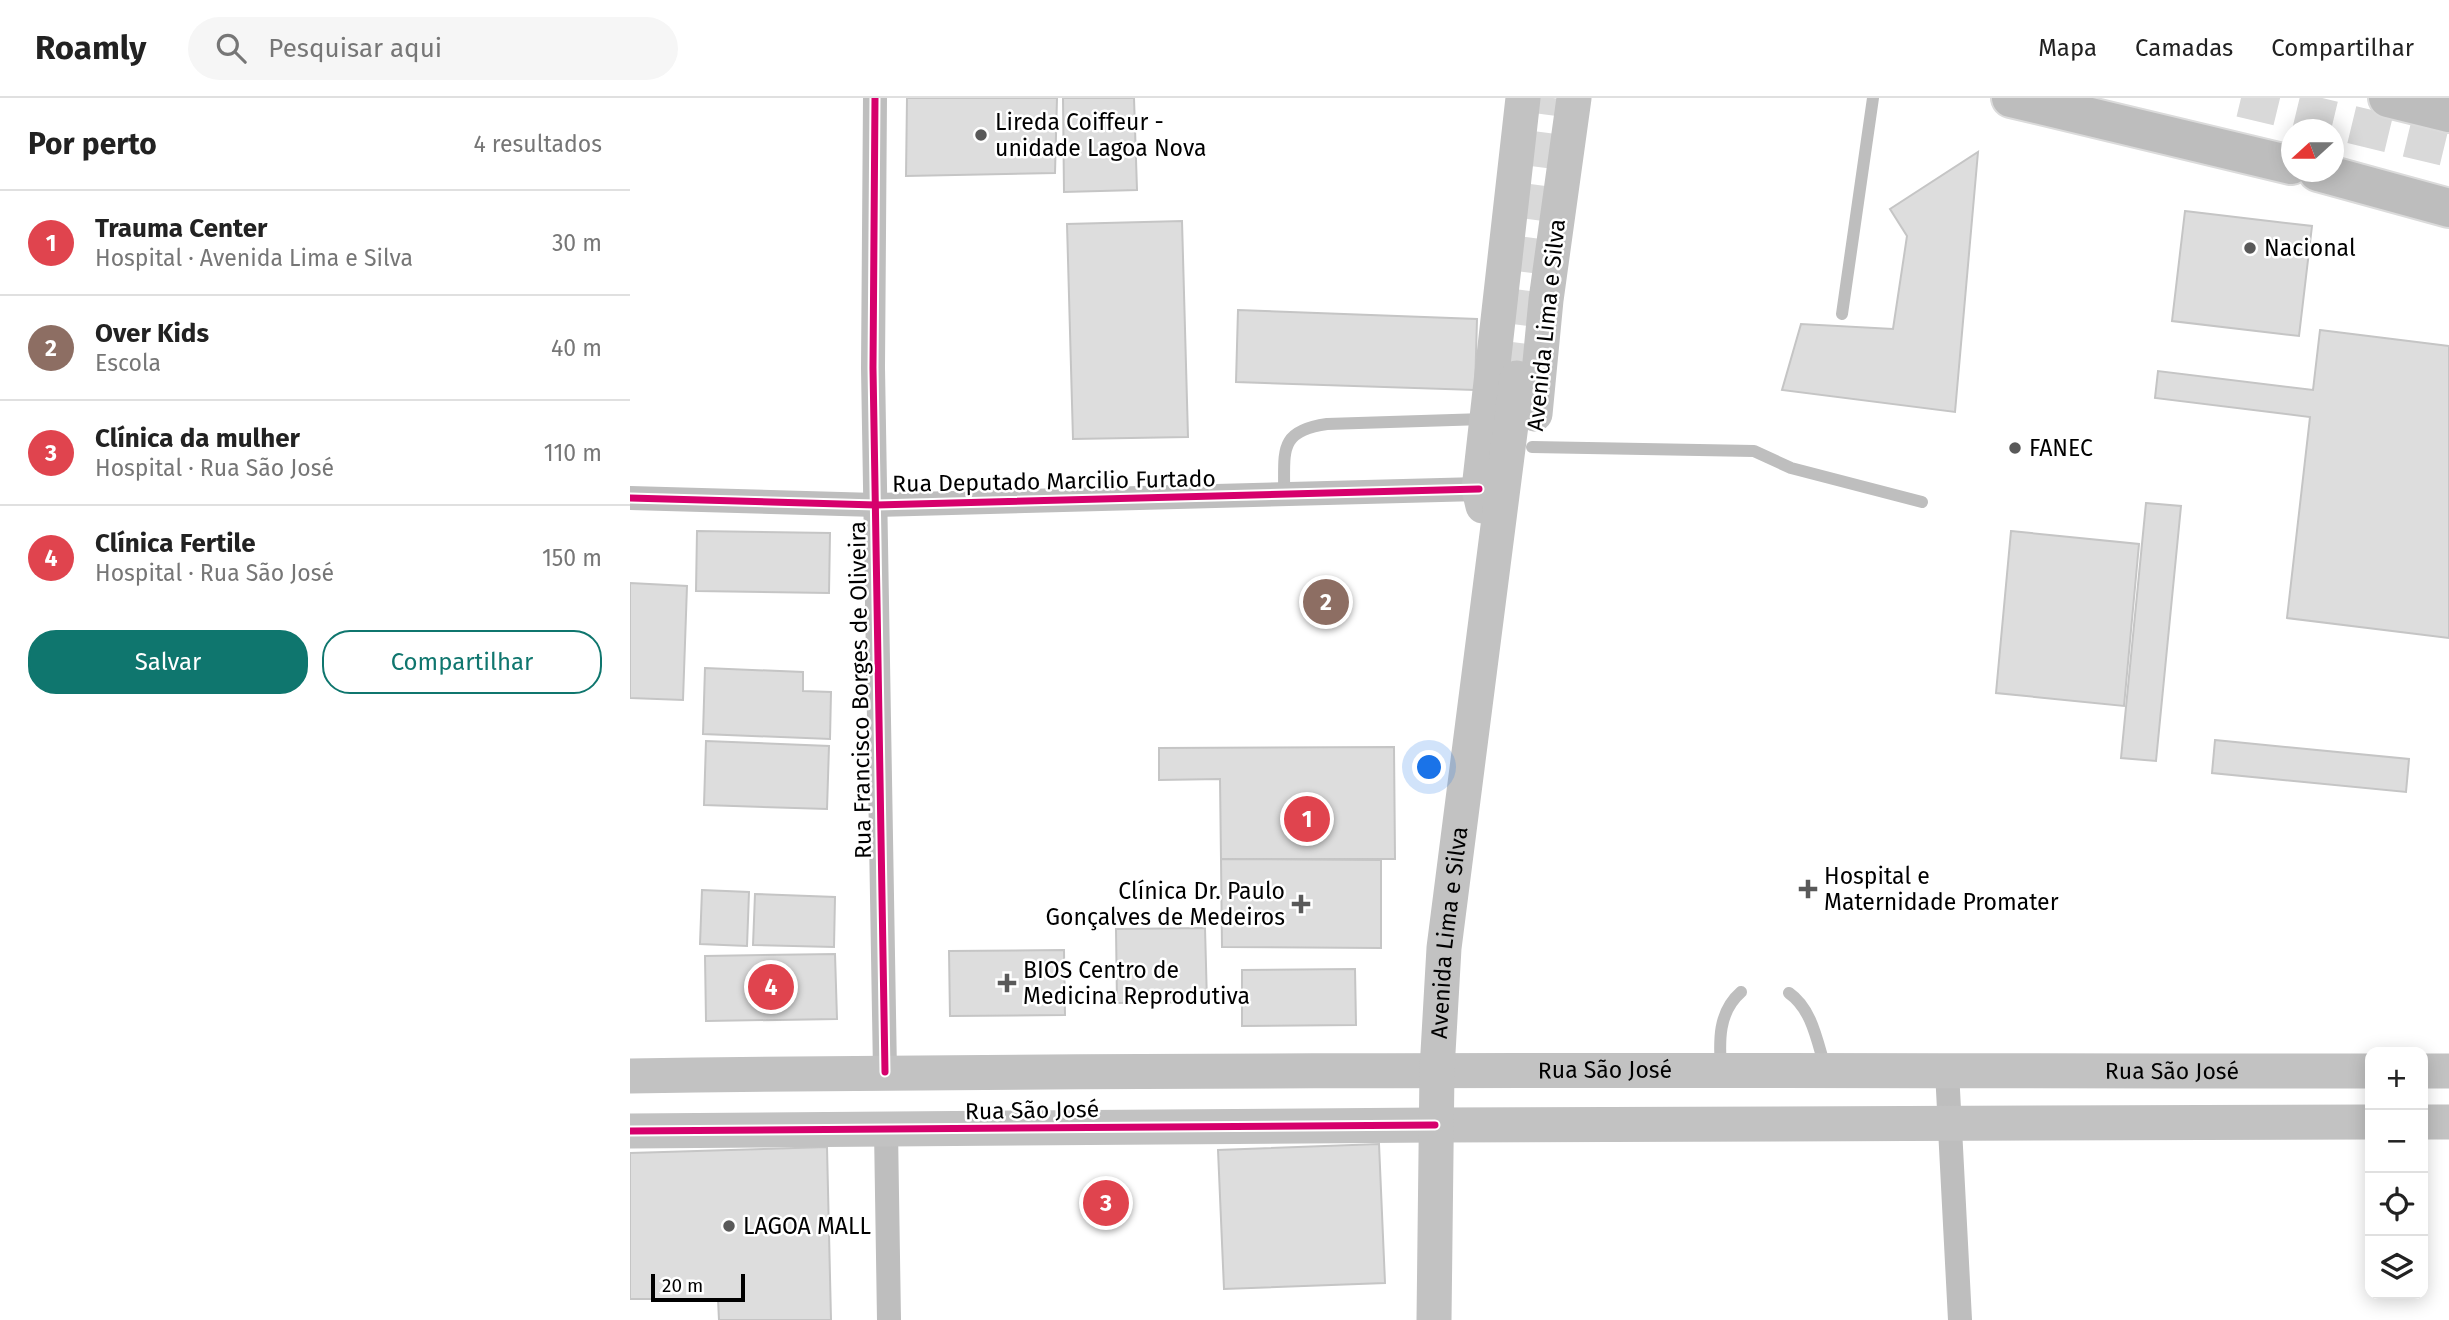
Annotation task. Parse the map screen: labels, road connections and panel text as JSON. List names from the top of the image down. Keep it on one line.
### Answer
{"streets":{"main road":["Avenida Lima e Silva","Rua São José"],"street":["Rua Deputado Marcilio Furtado","Rua Francisco Borges de Oliveira"]},"crossings":[["Avenida Lima e Silva","Rua Deputado Marcilio Furtado"],["Avenida Lima e Silva","Rua São José"],["Rua Deputado Marcilio Furtado","Rua Francisco Borges de Oliveira"],["Rua Francisco Borges de Oliveira","Rua São José"]],"places":{"other":["Lireda Coiffeur - unidade Lagoa Nova","Nacional","FANEC","LAGOA MALL"],"health":["Hospital e Maternidade Promater","Clínica Dr. Paulo Gonçalves de Medeiros","BIOS Centro de Medicina Reprodutiva"]},"scale_bar":"20 m","north":"left","page":{"header":"Roamly","search":"Pesquisar aqui","nav":["Mapa","Camadas","Compartilhar"],"heading":["Por perto","4 resultados"],"list":[{"mark":"1","name":"Trauma Center","note":"Hospital · Avenida Lima e Silva","value":"30 m"},{"mark":"2","name":"Over Kids","note":"Escola","value":"40 m"},{"mark":"3","name":"Clínica da mulher","note":"Hospital · Rua São José","value":"110 m"},{"mark":"4","name":"Clínica Fertile","note":"Hospital · Rua São José","value":"150 m"}],"pins":["2","1","4","3"],"buttons":["Salvar","Compartilhar"],"map_buttons":["+","−"],"scale":"20 m"}}
